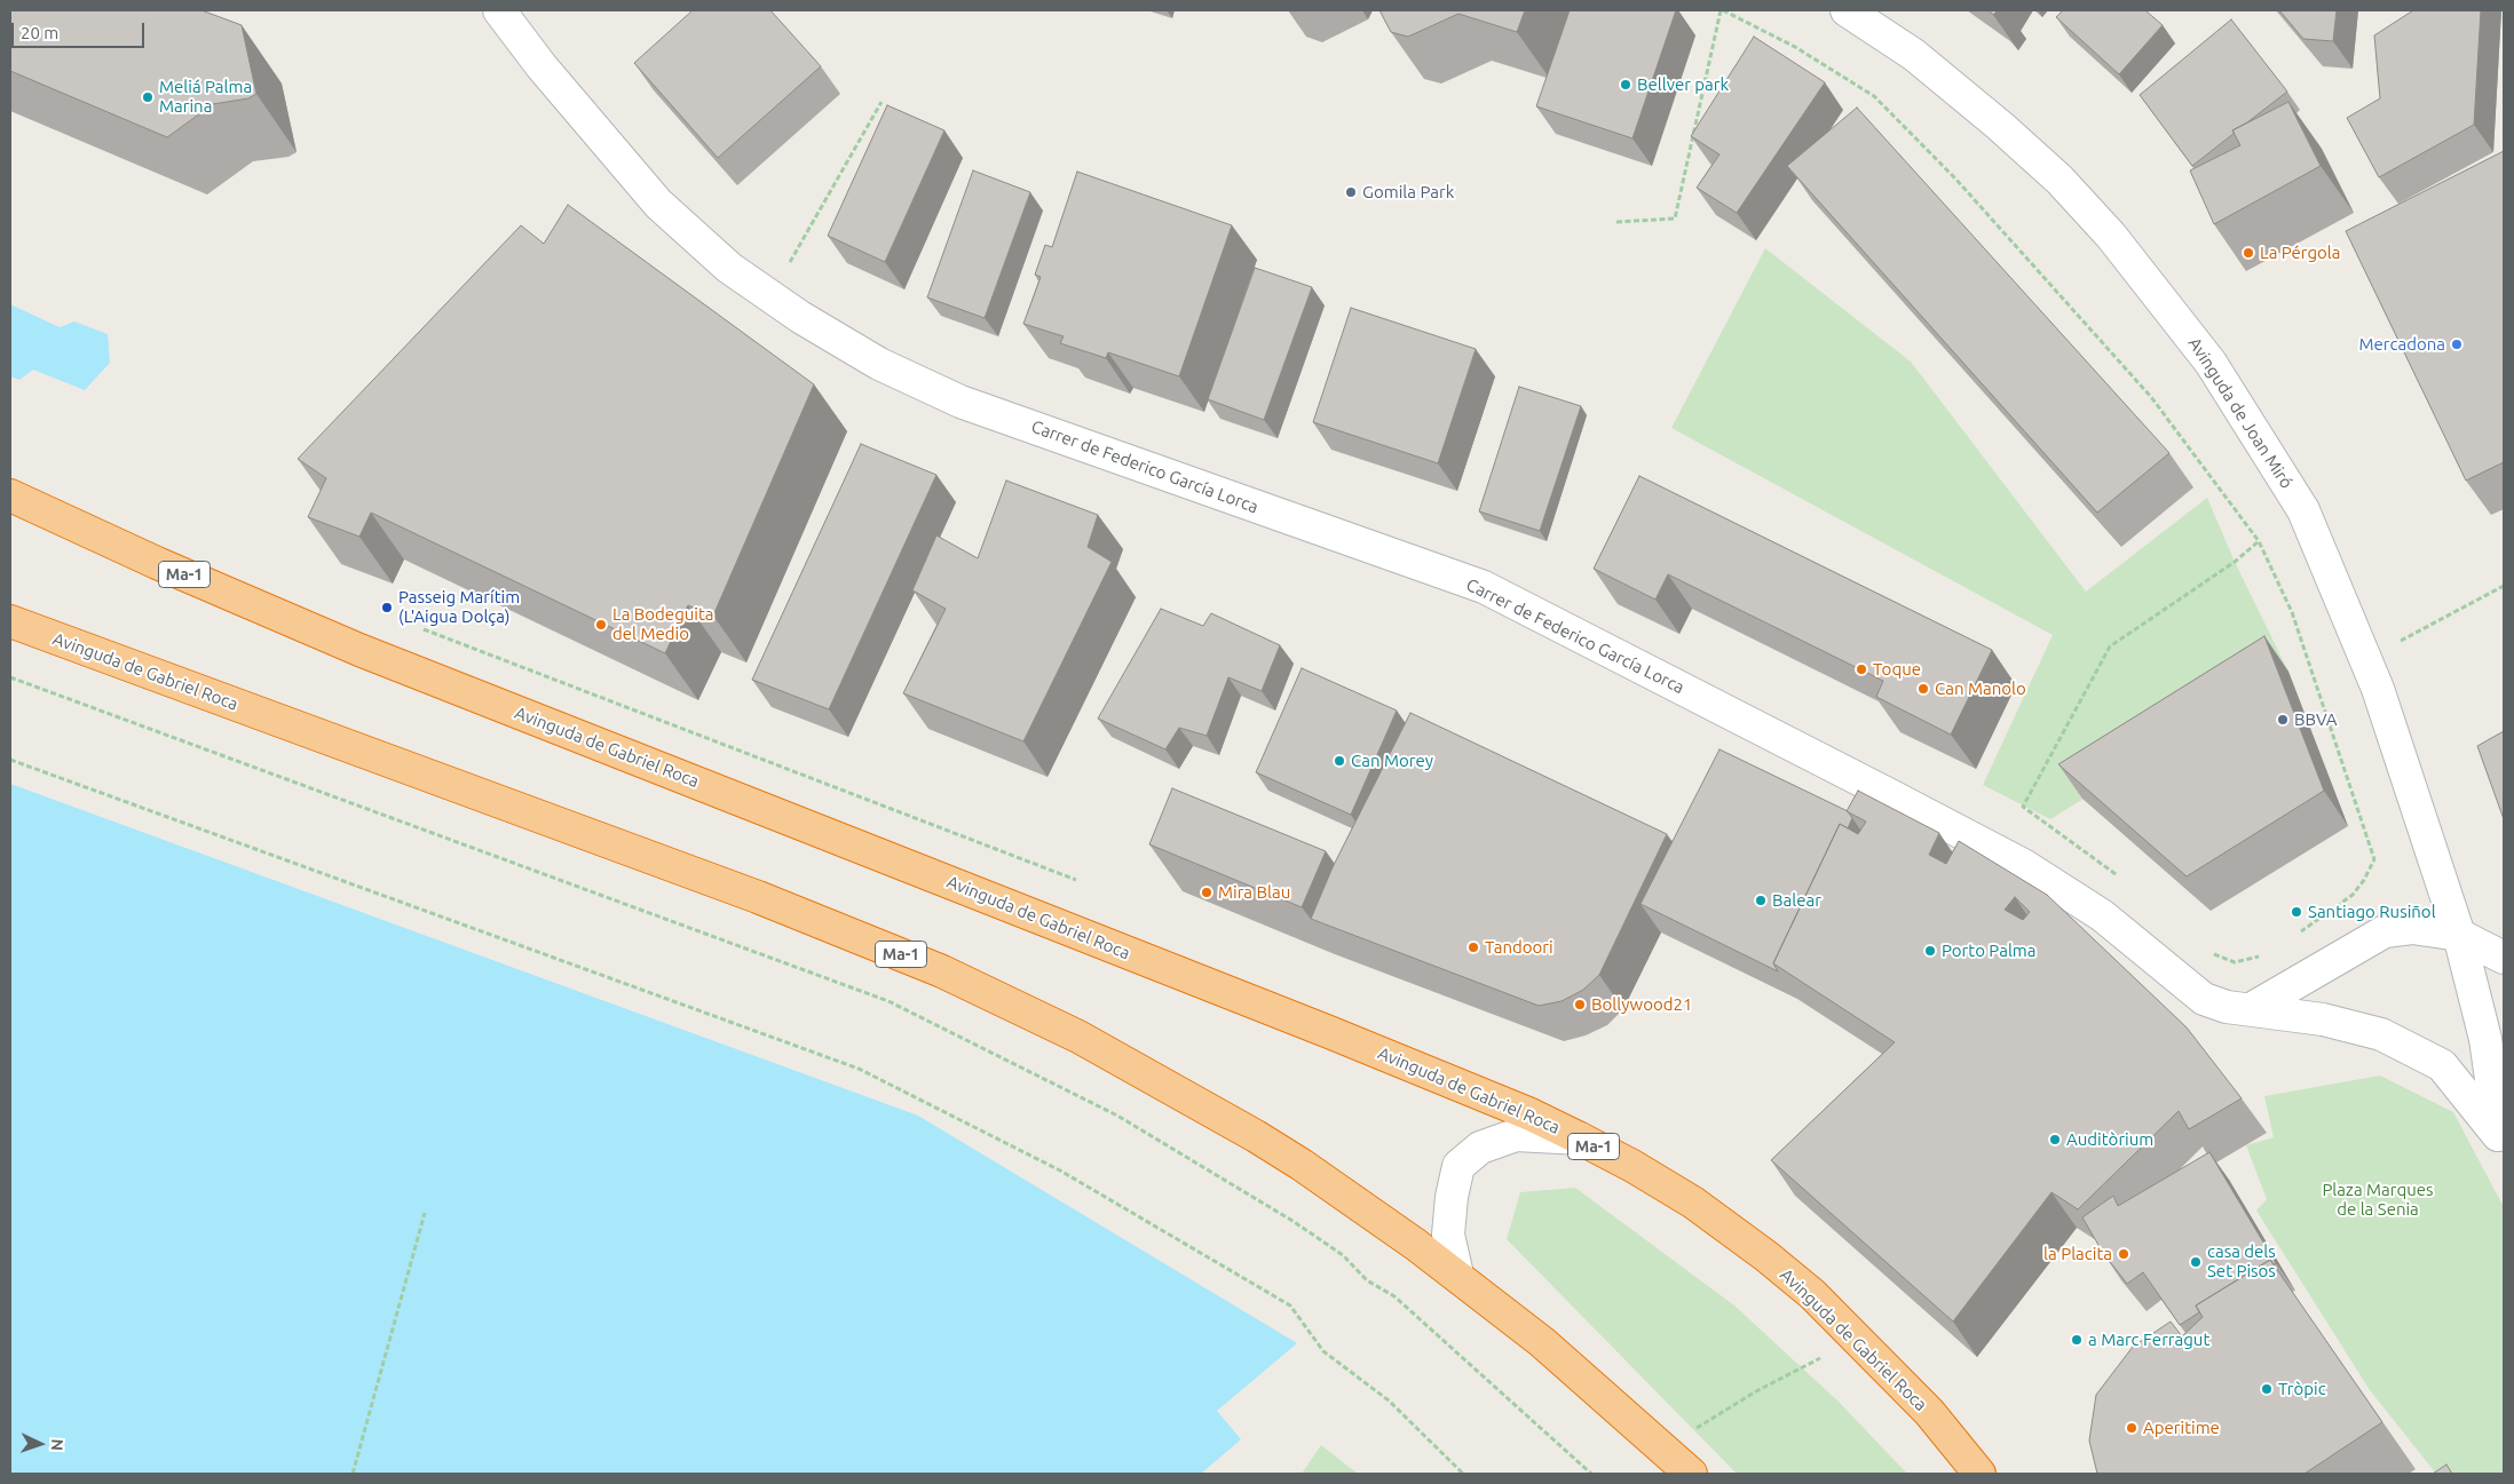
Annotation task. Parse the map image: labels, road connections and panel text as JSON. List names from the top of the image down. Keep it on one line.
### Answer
{"streets":{"highway":["Ma-1","Avinguda de Gabriel Roca"],"street":["Avinguda de Joan Miró","Carrer de Federico García Lorca"]},"crossings":[["Avinguda de Joan Miró","Carrer de Federico García Lorca"]],"parks":["Plaza Marques de la Senia"],"places":["Bellver park","Meliá Palma Marina","Gomila Park","La Pérgola","Mercadona","Passeig Marítim (L'Aigua Dolça)","La Bodeguita del Medio","Toque","Can Manolo","BBVA","Can Morey","Mira Blau","Balear","Santiago Rusiñol","Tandoori","Porto Palma","Bollywood21","Auditòrium","la Placita","casa dels Set Pisos","a Marc Ferragut","Tròpic","Aperitime"],"scale_bar":"20 m","north":"right"}
